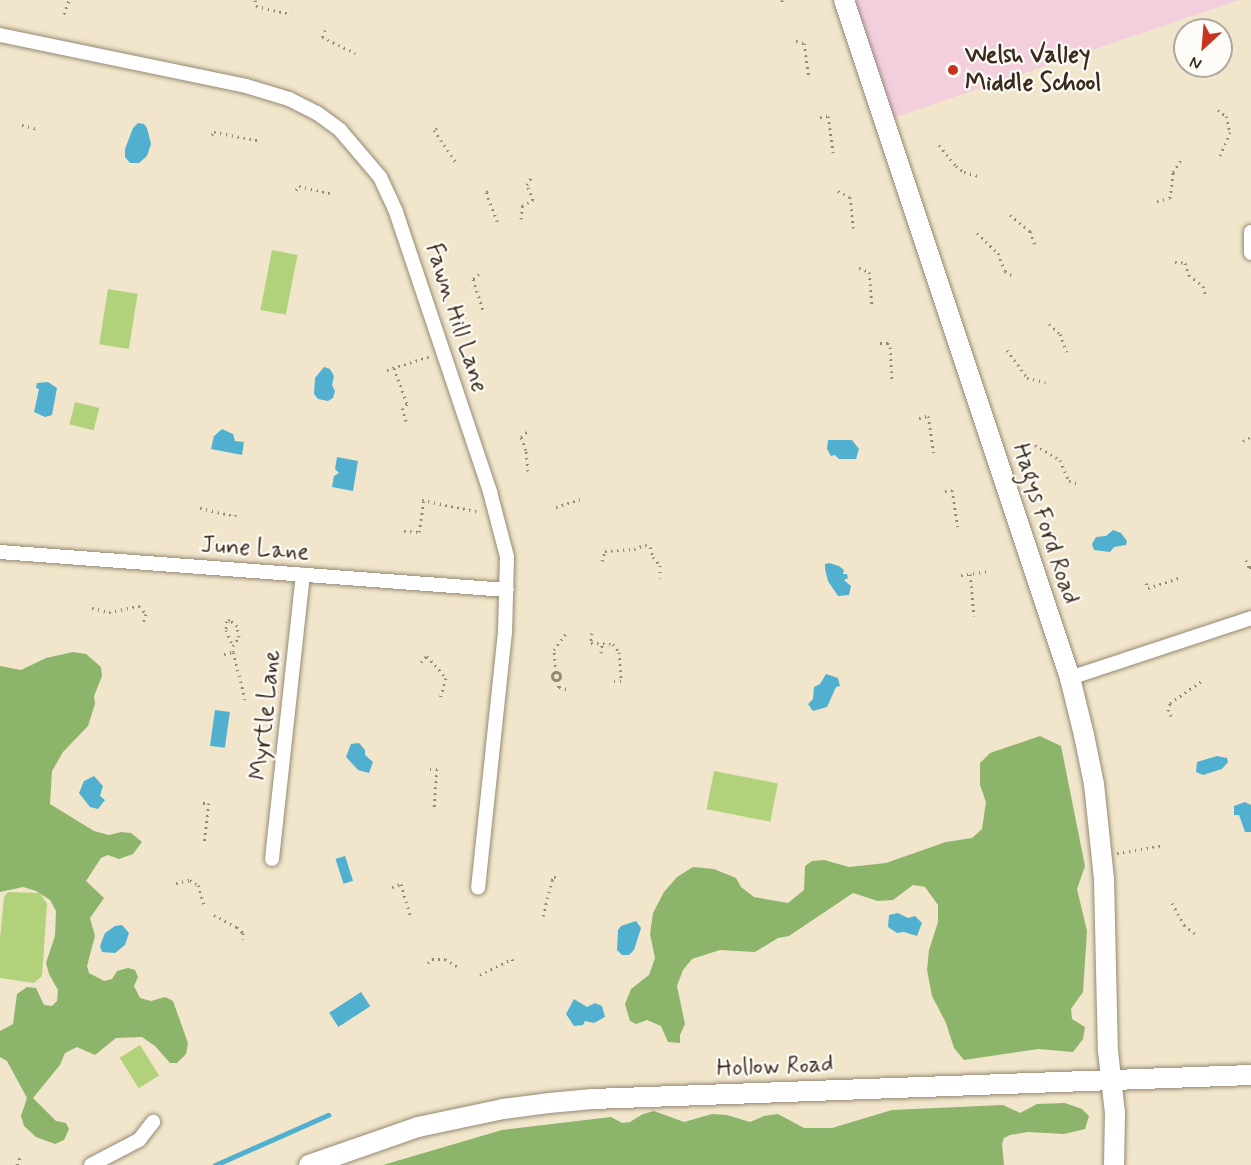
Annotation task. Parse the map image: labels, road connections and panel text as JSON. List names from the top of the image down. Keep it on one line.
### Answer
{"streets":{"street":["Fawn Hill Lane","Hagys Ford Road","June Lane","Myrtle Lane","Hollow Road"]},"crossings":[["Fawn Hill Lane","June Lane"],["Hagys Ford Road","Hollow Road"],["June Lane","Myrtle Lane"]],"places":["Welsh Valley Middle School"],"north":"bottom left"}
